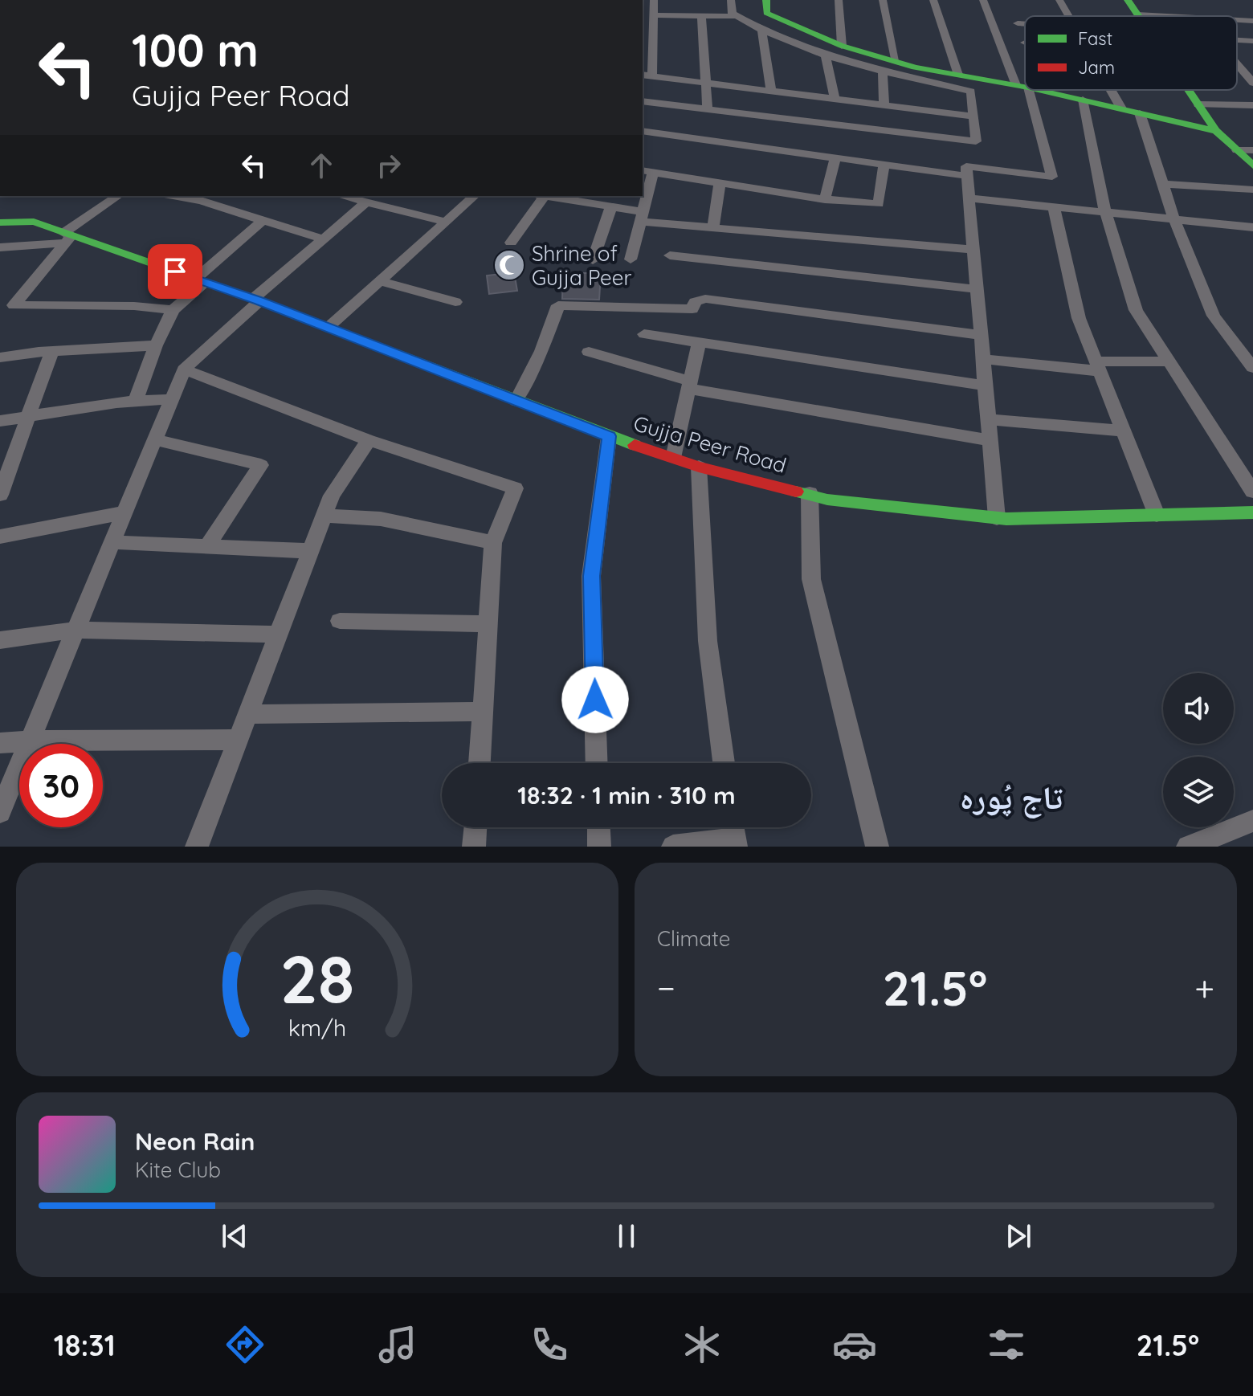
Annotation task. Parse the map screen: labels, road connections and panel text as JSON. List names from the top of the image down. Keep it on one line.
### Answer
{"streets":{"street":["Gujja Peer Road"]},"districts":["تاج پُورہ"],"places":{"mosque":["Shrine of Gujja Peer"]},"legend":["Fast","Jam"],"page":{"turn":["100 m","Gujja Peer Road"],"limit":"30","trip":"18:32 · 1 min · 310 m","tile":"Climate","heat":["−","21.5°","+"],"song":["Neon Rain","Kite Club"],"tabs":["18:31","21.5°"],"gauge":["28","km/h"]}}
